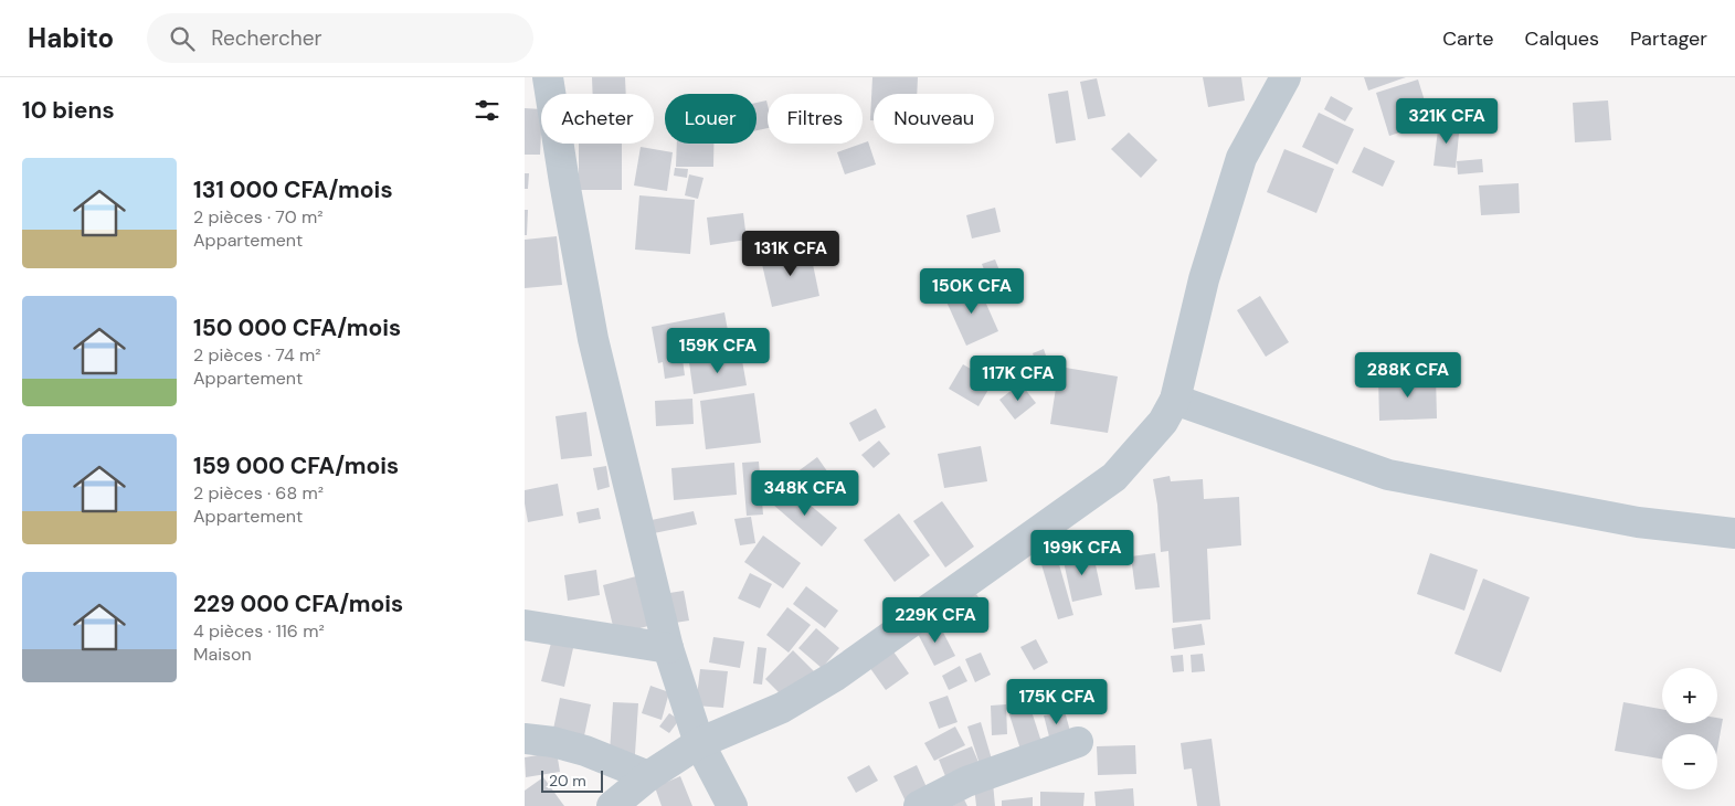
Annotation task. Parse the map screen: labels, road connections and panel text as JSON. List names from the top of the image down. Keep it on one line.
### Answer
{"scale_bar":"20 m","page":{"header":"Habito","search":"Rechercher","nav":["Carte","Calques","Partager"],"heading":"10 biens","chip":["Acheter","Louer","Filtres","Nouveau"],"price":["321K CFA","131K CFA","150K CFA","159K CFA","288K CFA","117K CFA","348K CFA","199K CFA","229K CFA","175K CFA"],"list":[{"name":"131 000 CFA/mois","note":"2 pièces · 70 m² · Appartement"},{"name":"150 000 CFA/mois","note":"2 pièces · 74 m² · Appartement"},{"name":"159 000 CFA/mois","note":"2 pièces · 68 m² · Appartement"},{"name":"229 000 CFA/mois","note":"4 pièces · 116 m² · Maison"}],"map_buttons":["+","−"],"scale":"20 m"}}
